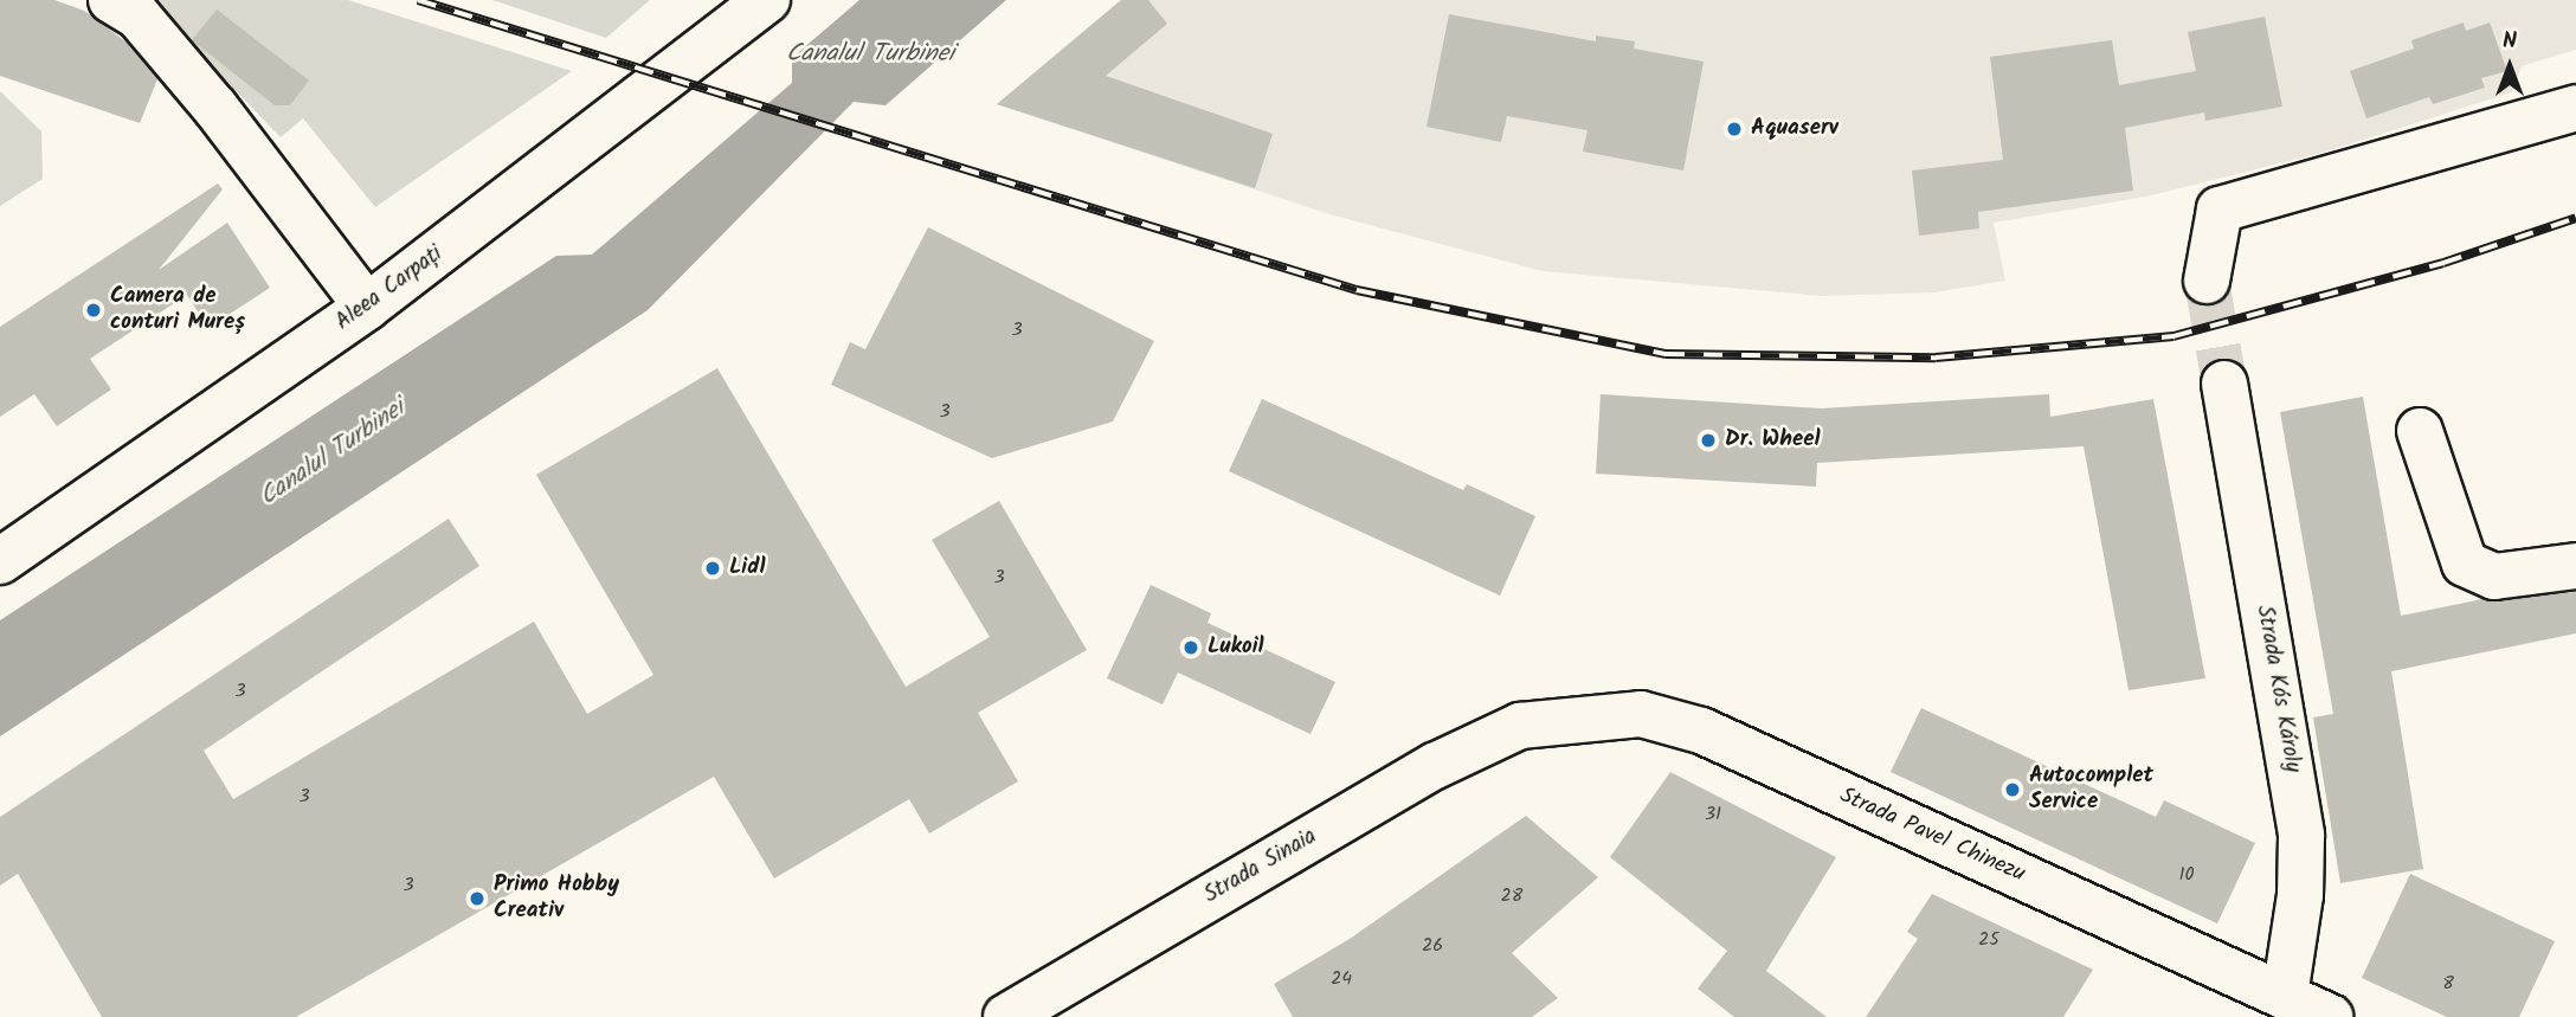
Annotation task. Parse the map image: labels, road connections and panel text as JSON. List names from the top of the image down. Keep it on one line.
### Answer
{"streets":{"street":["Aleea Carpați","Strada Kós Károly","Strada Pavel Chinezu","Strada Sinaia"]},"crossings":[["Strada Kós Károly","Strada Pavel Chinezu"],["Strada Pavel Chinezu","Strada Sinaia"]],"water":["Canalul Turbinei"],"places":["Aquaserv","Camera de conturi Mureș","Dr. Wheel","Lidl","Lukoil","Autocomplet Service","Primo Hobby Creativ"],"house_numbers":["3","3","3","3","3","31","10","3","28","25","26","24","8"],"north":"top"}
